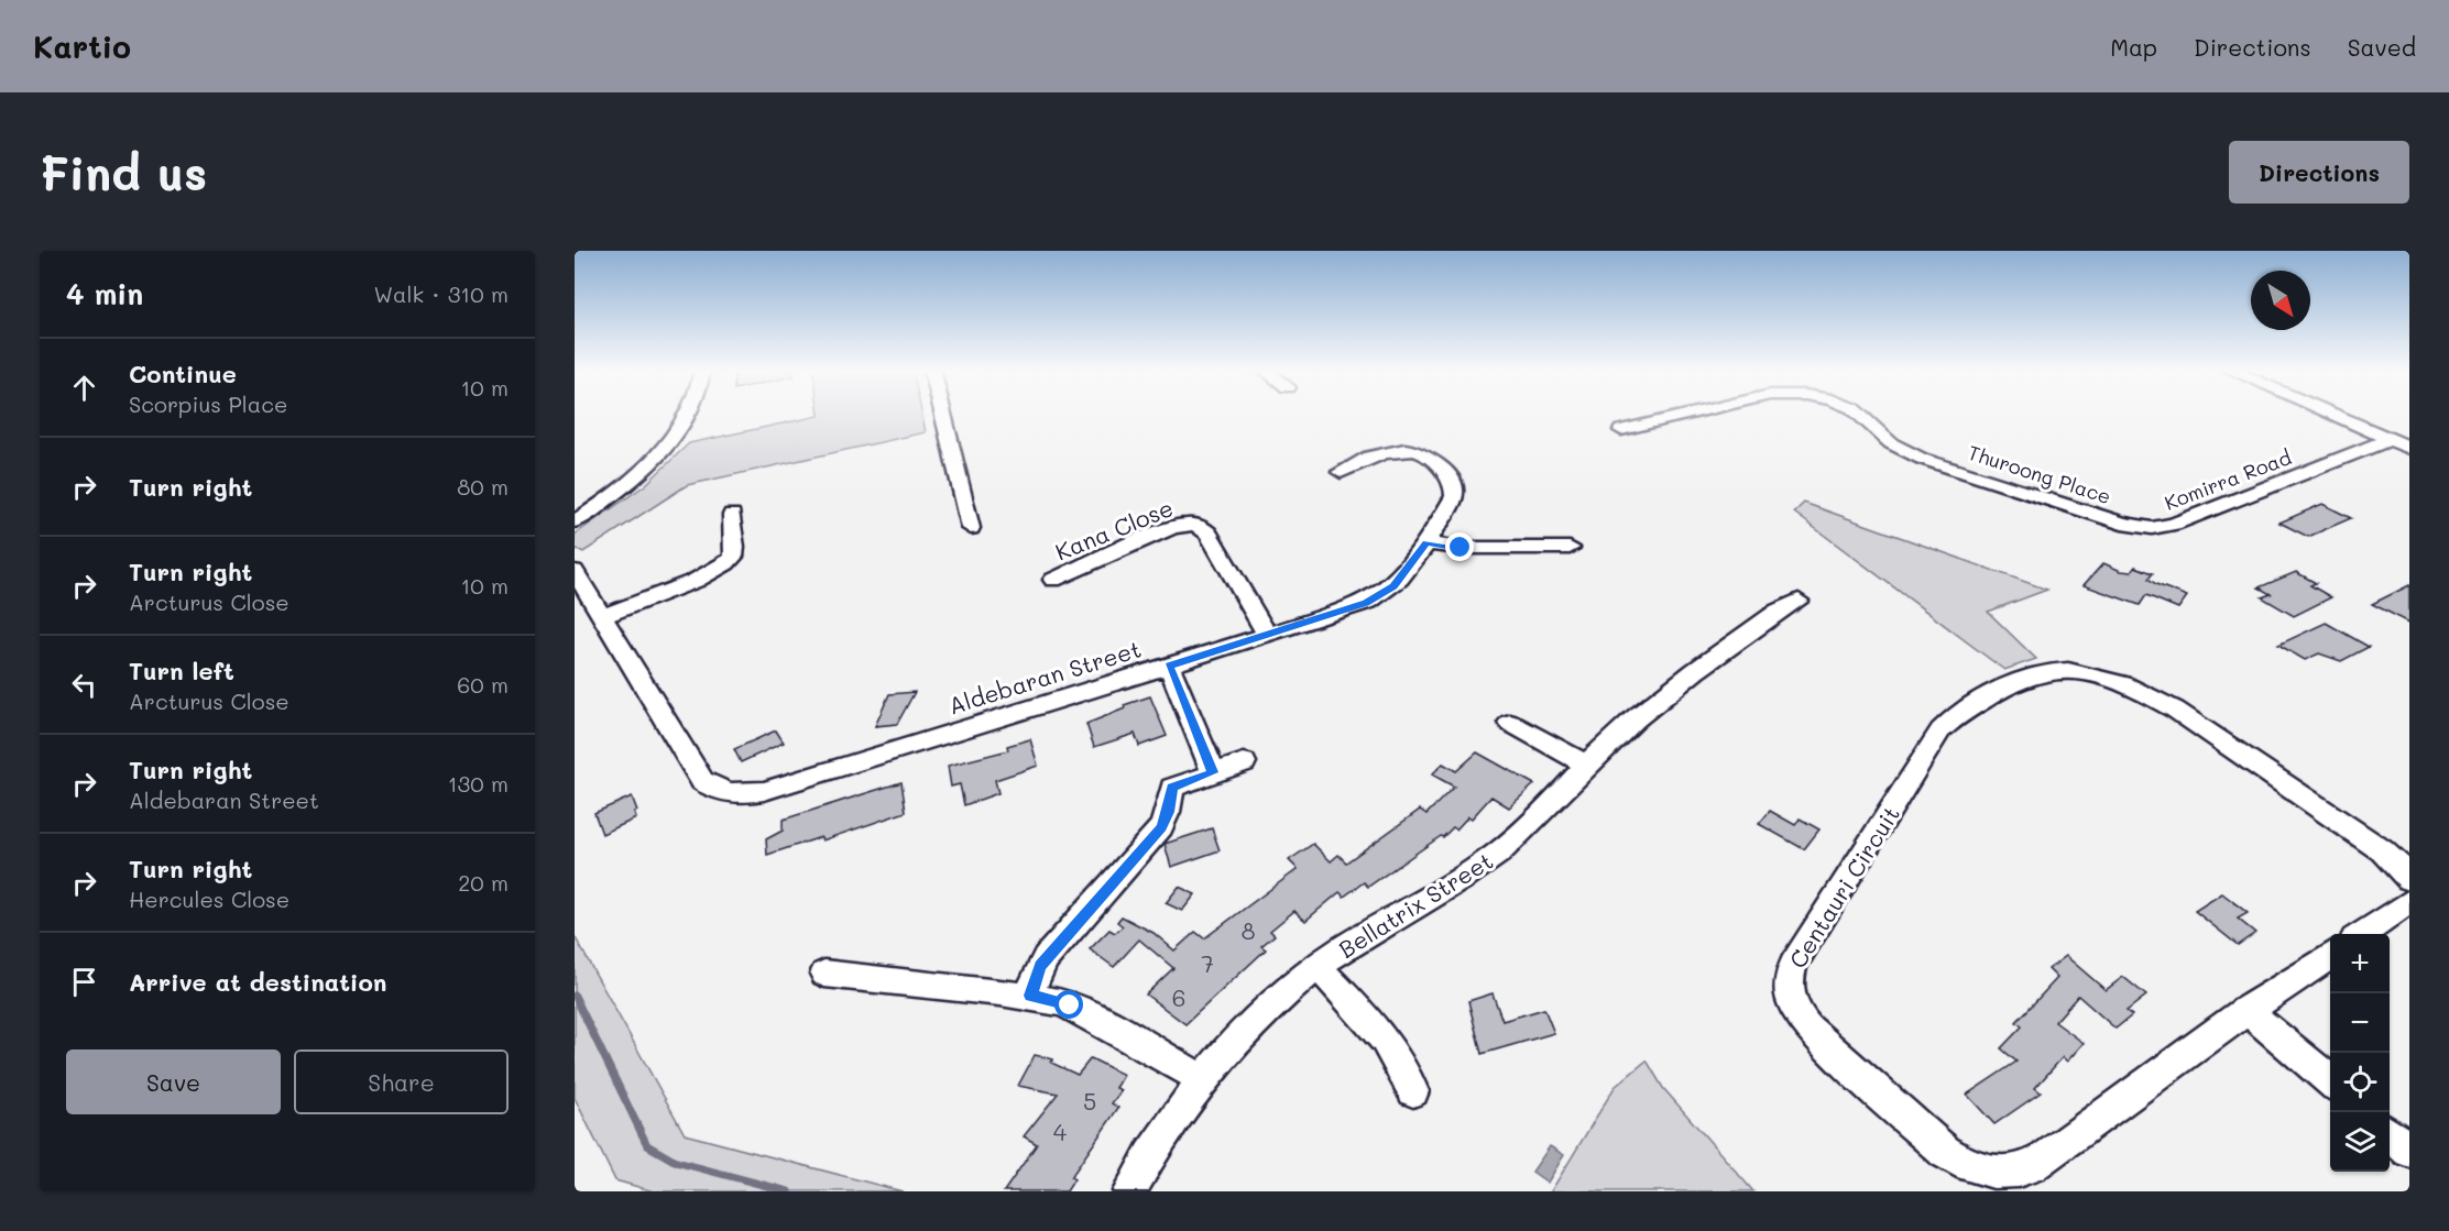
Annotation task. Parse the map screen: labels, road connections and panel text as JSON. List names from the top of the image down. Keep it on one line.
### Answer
{"streets":{"street":["Thuroong Place","Komirra Road","Kana Close","Aldebaran Street","Centauri Circuit","Bellatrix Street"]},"crossings":[["Thuroong Place","Komirra Road"],["Kana Close","Aldebaran Street"]],"house_numbers":["8","7","6","5","4"],"north":"bottom right","page":{"header":"Kartio","nav":["Map","Directions","Saved"],"buttons":["Directions",["Save","Share"]],"title":"Find us","heading":["4 min","Walk · 310 m"],"list":[["Continue","Scorpius Place","10 m"],["Turn right","80 m"],["Turn right","Arcturus Close","10 m"],["Turn left","Arcturus Close","60 m"],["Turn right","Aldebaran Street","130 m"],["Turn right","Hercules Close","20 m"],"Arrive at destination"],"map_buttons":["+","−"]}}
